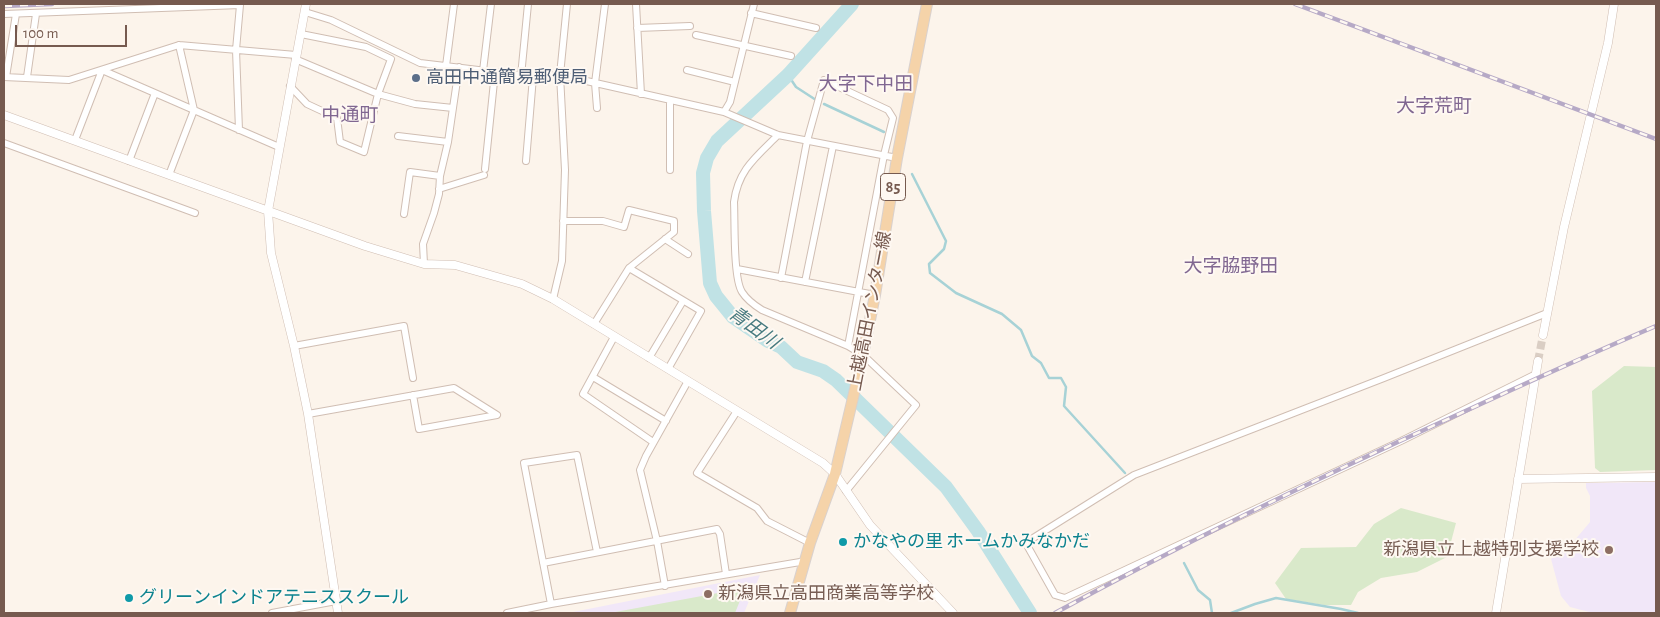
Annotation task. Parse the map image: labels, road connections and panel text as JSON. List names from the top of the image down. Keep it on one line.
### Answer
{"streets":{"main road":["85","上越高田インター線"]},"districts":["大字下中田","大字荒町","中通町","大字脇野田"],"water":["青田川"],"places":["高田中通簡易郵便局","かなやの里 ホームかみなかだ","新潟県立上越特別支援学校","新潟県立高田商業高等学校","グリーンインドアテニススクール"],"scale_bar":"100 m"}
